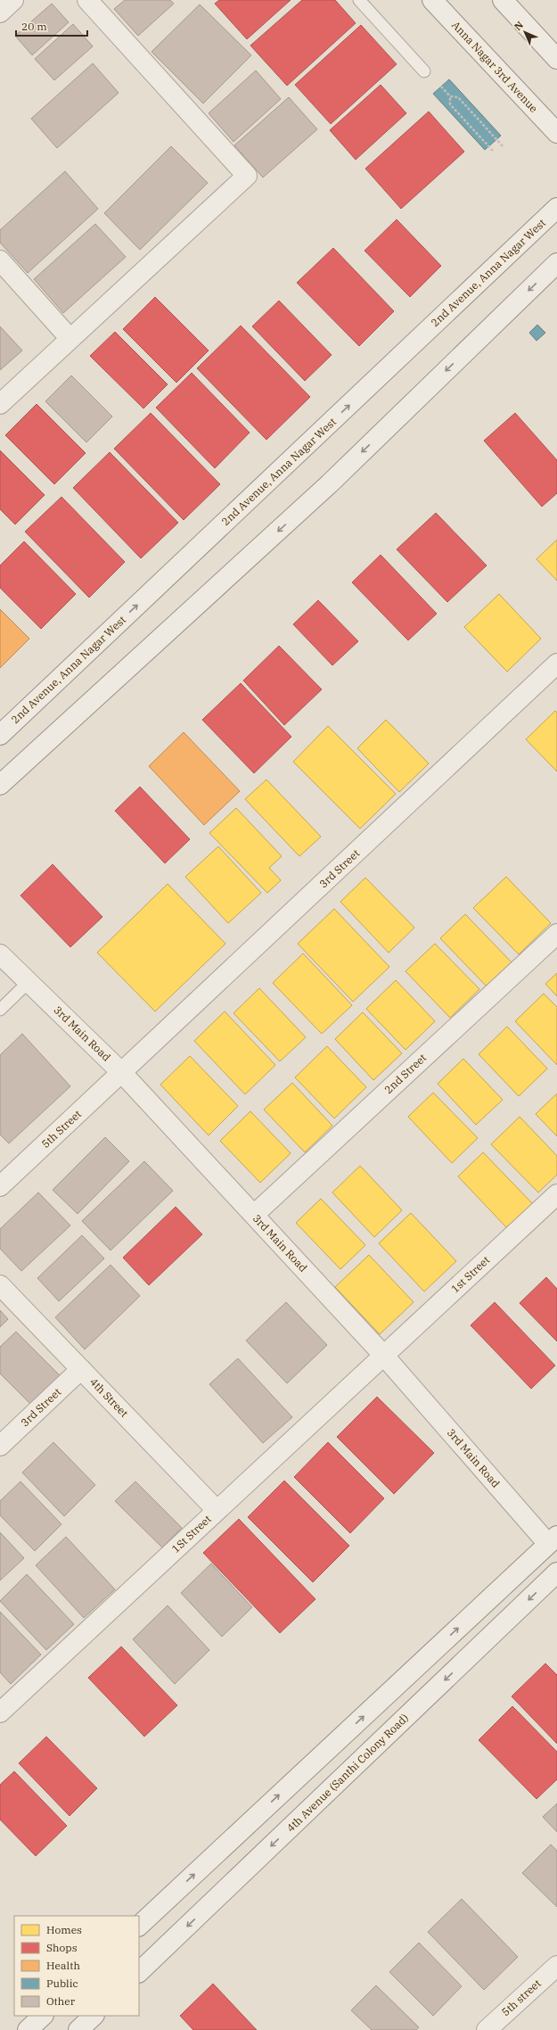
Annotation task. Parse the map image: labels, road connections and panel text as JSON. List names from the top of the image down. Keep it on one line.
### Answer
{"streets":{"street":["Anna Nagar 3rd Avenue","2nd Avenue, Anna Nagar West","3rd Street","3rd Main Road","2nd Street","5th Street","1st Street","4th Street","1St Street","4th Avenue (Santhi Colony Road)","5th street"]},"crossings":[["3rd Street","3rd Main Road"],["3rd Street","5th Street"],["3rd Street","4th Street"],["3rd Main Road","2nd Street"],["3rd Main Road","5th Street"],["3rd Main Road","1st Street"],["3rd Main Road","1St Street"],["1st Street","1St Street"],["4th Street","1St Street"]],"legend":["Homes","Shops","Health","Public","Other"],"scale_bar":"20 m","north":"top left"}
